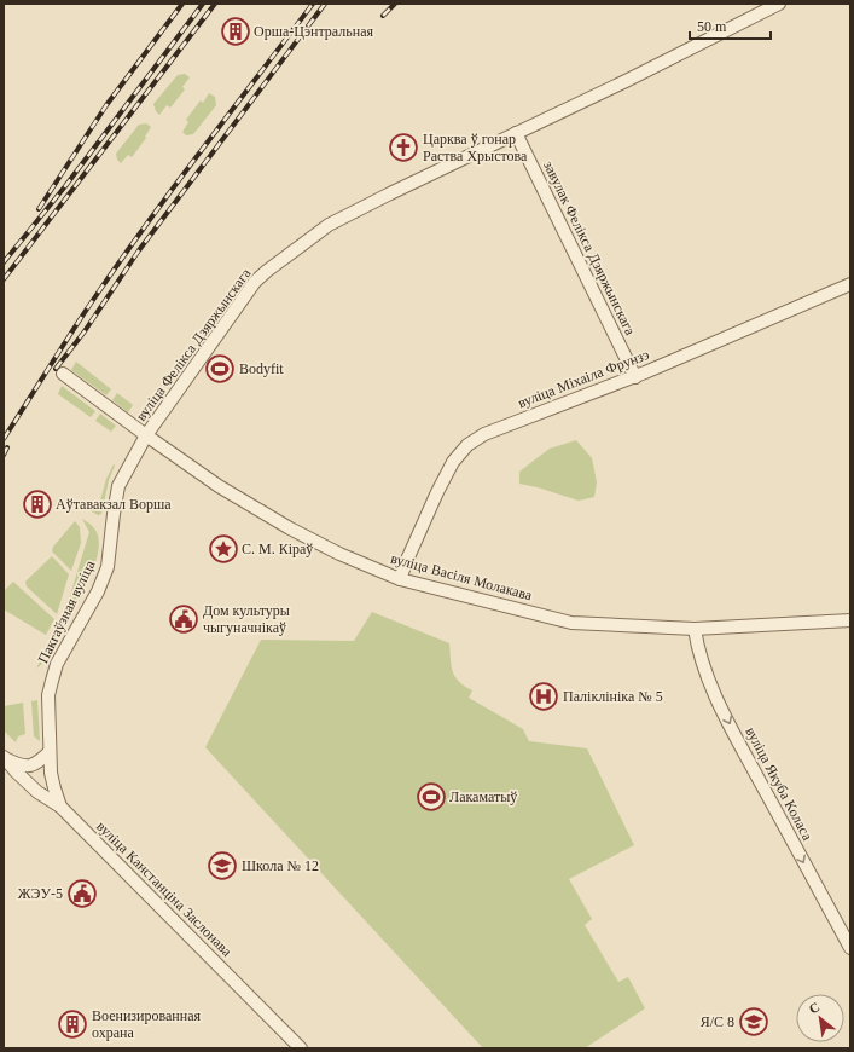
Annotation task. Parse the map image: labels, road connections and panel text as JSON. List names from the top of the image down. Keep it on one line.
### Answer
{"streets":{"street":["завулак Фелікса Дзяржынскага","вуліца Фелікса Дзяржынскага","вуліца Міхаіла Фрунзэ","вуліца Васіля Молакава","Пакгаўзная вуліца","вуліца Якуба Коласа","вуліца Канстанціна Заслонава"]},"crossings":[["завулак Фелікса Дзяржынскага","вуліца Фелікса Дзяржынскага"],["завулак Фелікса Дзяржынскага","вуліца Міхаіла Фрунзэ"],["вуліца Фелікса Дзяржынскага","вуліца Васіля Молакава"],["вуліца Фелікса Дзяржынскага","Пакгаўзная вуліца"],["вуліца Міхаіла Фрунзэ","вуліца Васіля Молакава"],["вуліца Васіля Молакава","Пакгаўзная вуліца"],["вуліца Васіля Молакава","вуліца Якуба Коласа"],["Пакгаўзная вуліца","вуліца Канстанціна Заслонава"]],"one_way":["вуліца Якуба Коласа"],"places":{"building":["Орша-Цэнтральная","Аўтавакзал Ворша","Военизированная охрана"],"church":["Царква ў гонар Раства Хрыстова"],"sports":["Bodyfit","Лакаматыў"],"place":["С. М. Кіраў"],"public building":["Дом культуры чыгуначнікаў","ЖЭУ-5"],"hospital":["Паліклініка № 5"],"school or university":["Школа № 12","Я/С 8"]},"scale_bar":"50 m","north":"top left"}
